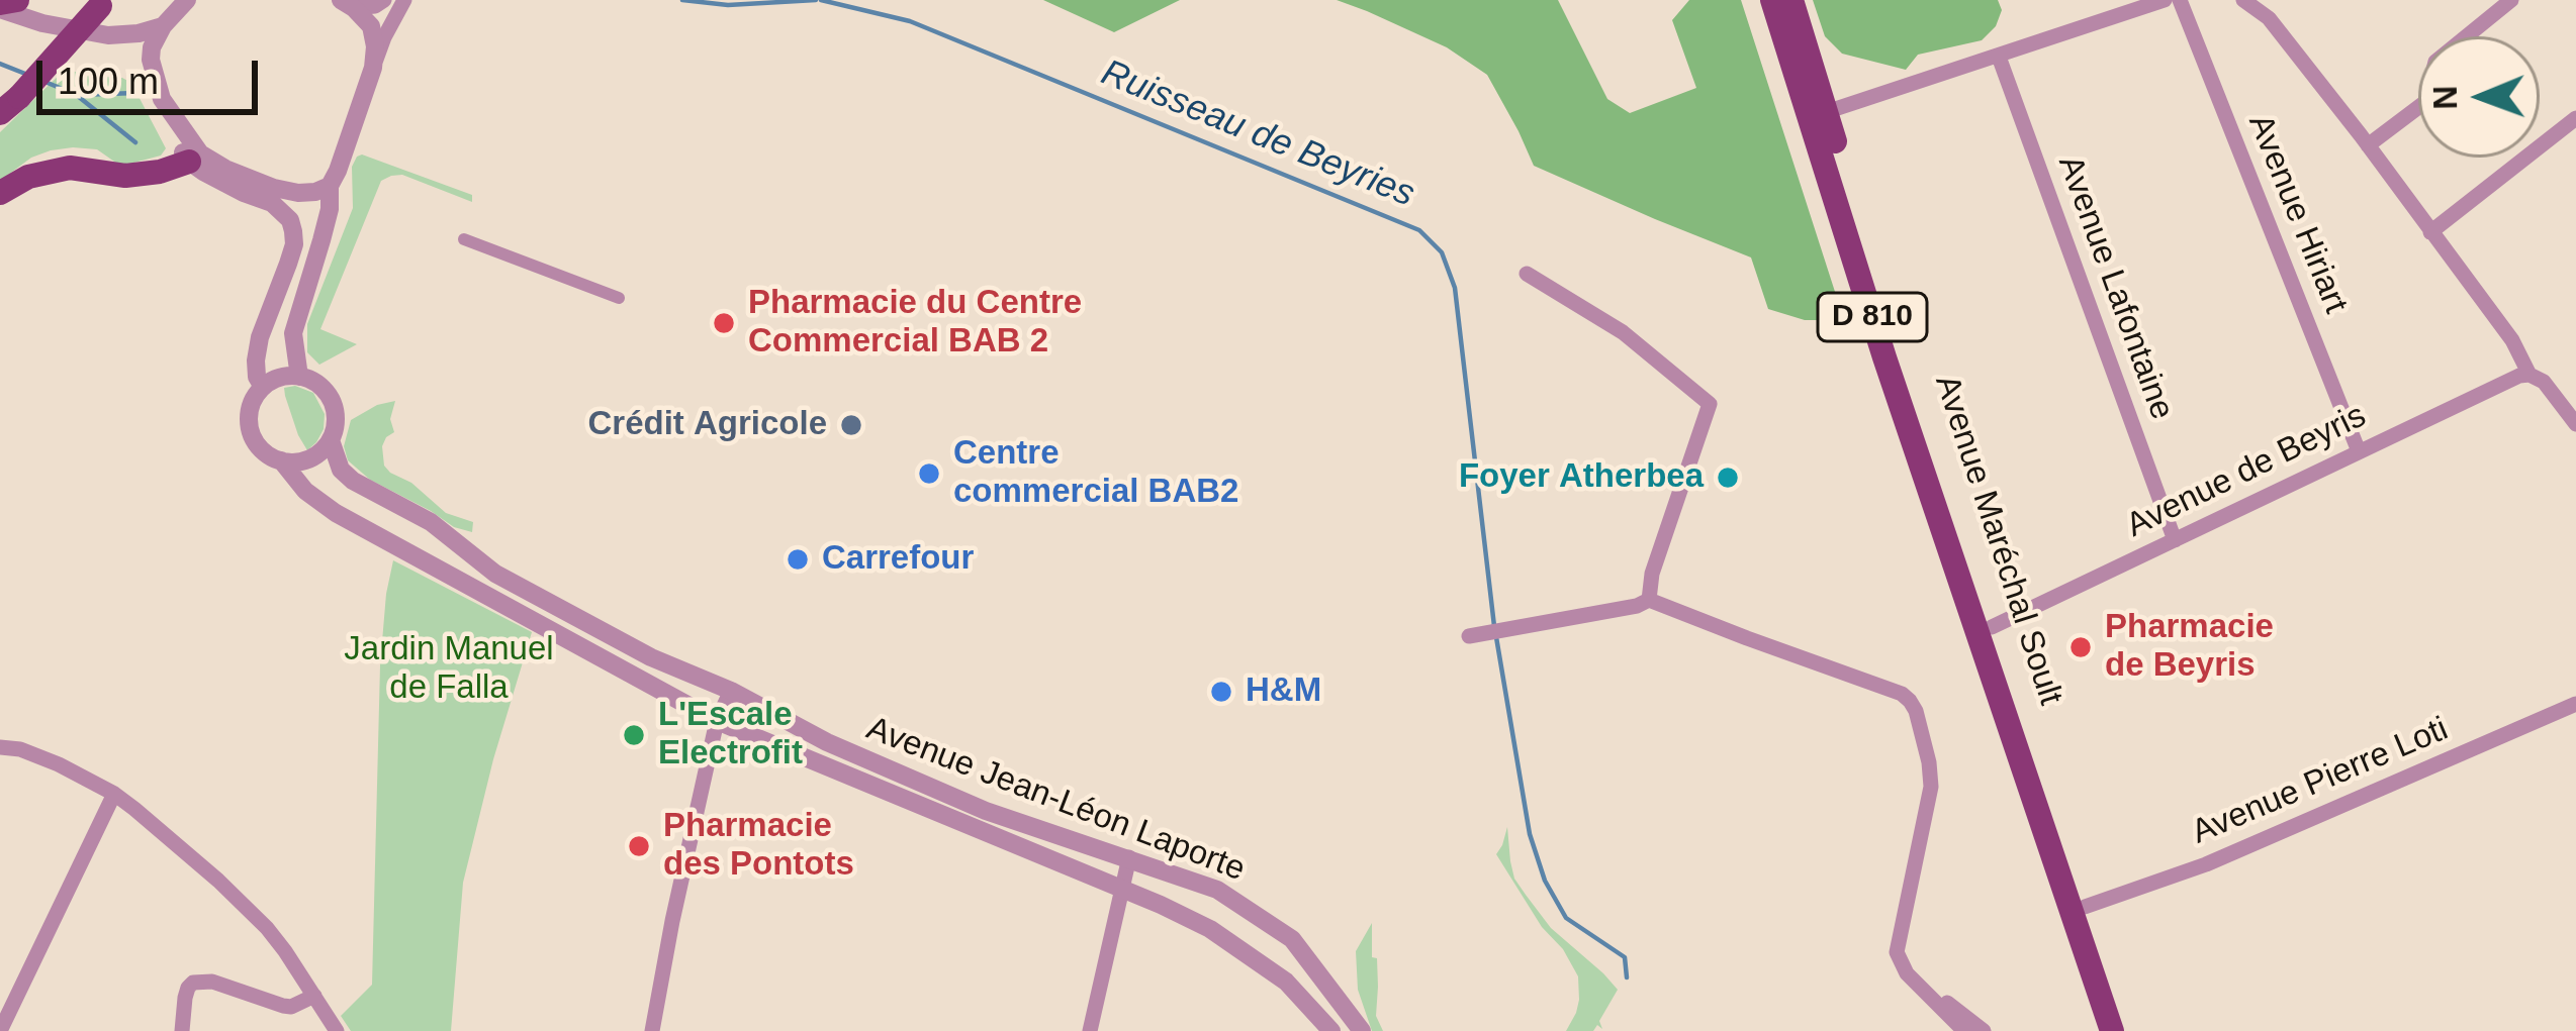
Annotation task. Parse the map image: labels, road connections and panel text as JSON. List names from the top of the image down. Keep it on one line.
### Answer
{"streets":{"main road":["D 810","Avenue Maréchal Soult"],"street":["Avenue Hiriart","Avenue Lafontaine","Avenue de Beyris","Avenue Pierre Loti","Avenue Jean-Léon Laporte"]},"crossings":[["Avenue Hiriart","Avenue de Beyris"],["Avenue Lafontaine","Avenue de Beyris"],["D 810","Avenue de Beyris"],["D 810","Avenue Maréchal Soult"],["Avenue de Beyris","Avenue Maréchal Soult"],["Avenue Maréchal Soult","Avenue Pierre Loti"]],"water":["Ruisseau de Beyries"],"parks":["Jardin Manuel de Falla"],"places":["Pharmacie du Centre Commercial BAB 2","Crédit Agricole","Centre commercial BAB2","Foyer Atherbea","Carrefour","Pharmacie de Beyris","H&M","L'Escale Electrofit","Pharmacie des Pontots"],"scale_bar":"100 m","north":"left"}
